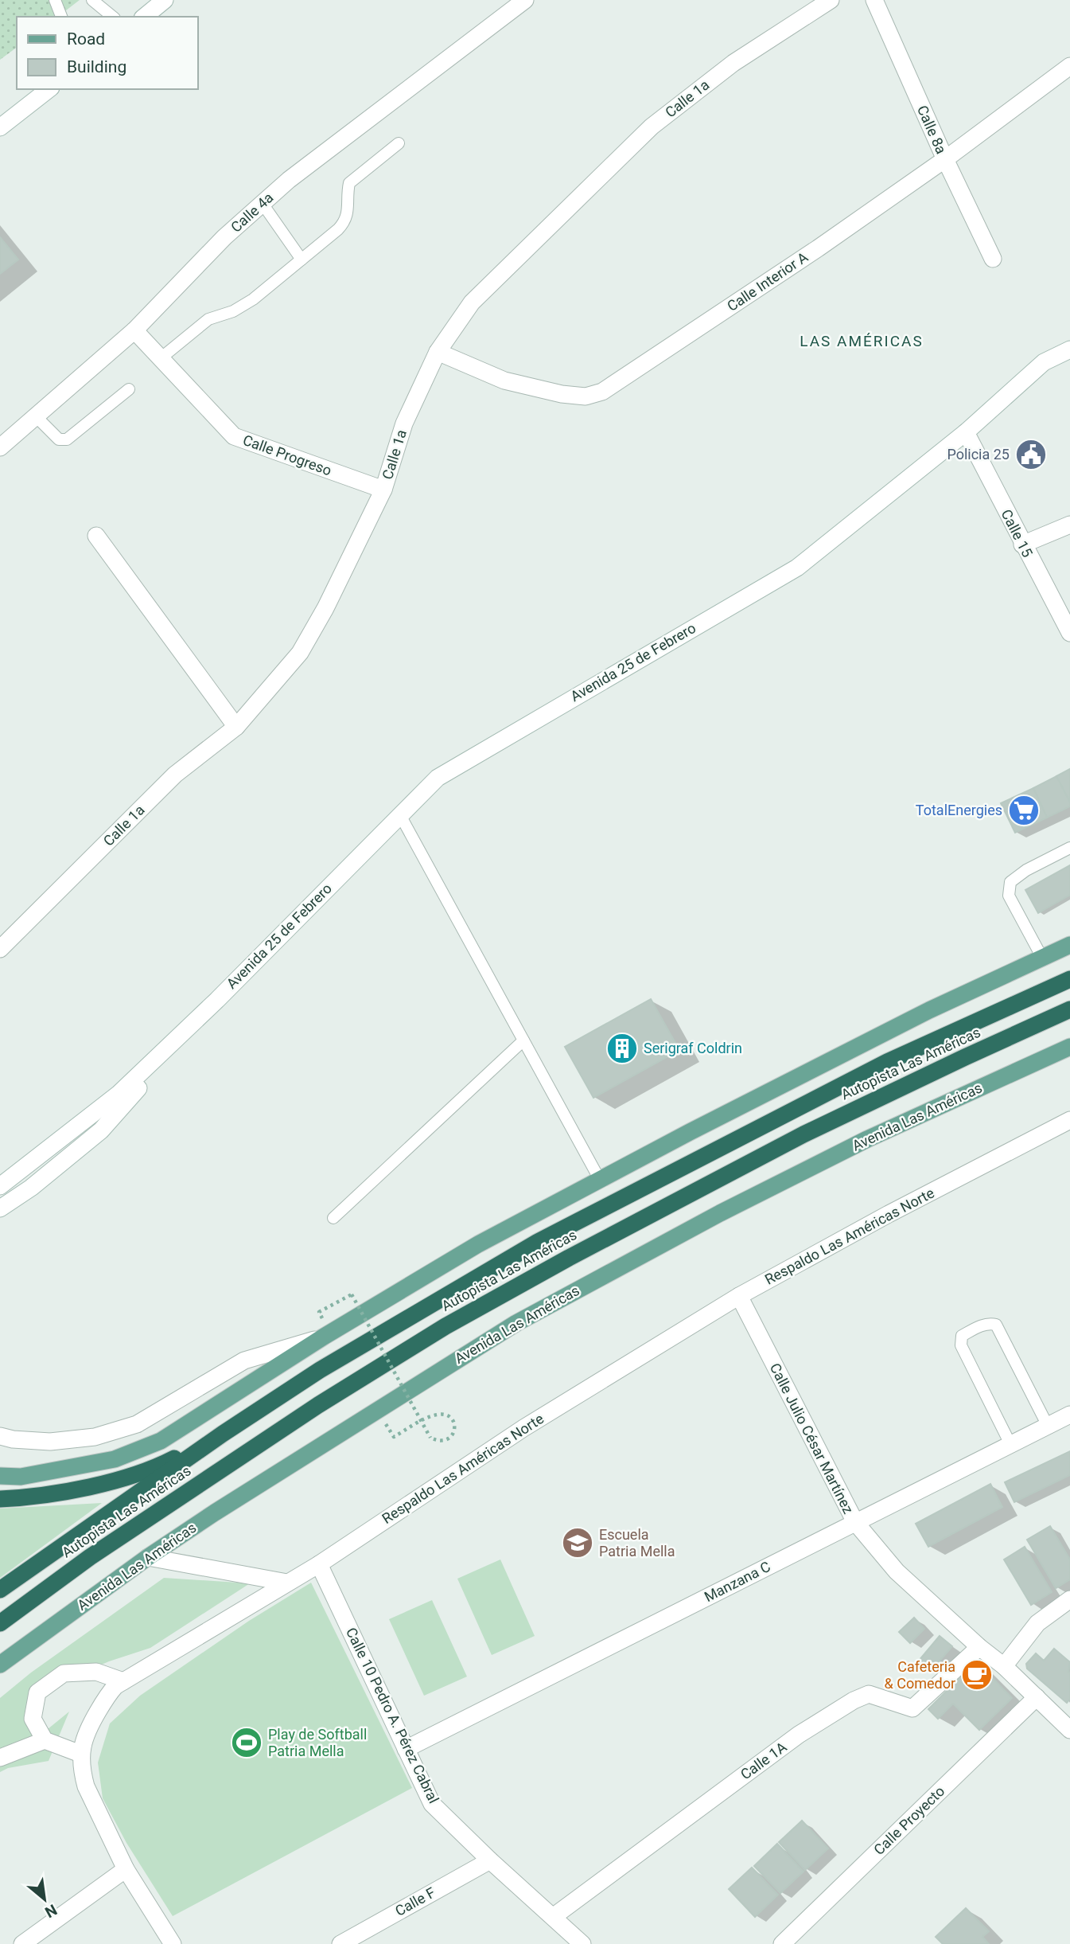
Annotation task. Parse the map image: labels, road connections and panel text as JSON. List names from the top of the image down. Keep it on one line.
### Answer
{"streets":{"highway":["Autopista Las Américas"],"main road":["Avenida Las Américas"],"street":["Calle 1a","Calle 8a","Calle 4a","Calle Interior A","Calle Progreso","Calle 15","Avenida 25 de Febrero","Respaldo Las Américas Norte","Calle Julio César Martínez","Manzana C","Calle 10 Pedro A. Pérez Cabral","Calle 1A","Calle Proyecto","Calle F"]},"crossings":[["Calle 1a","Calle Interior A"],["Calle 1a","Calle Progreso"],["Calle 8a","Calle Interior A"],["Calle 4a","Calle Progreso"],["Calle 15","Avenida 25 de Febrero"],["Respaldo Las Américas Norte","Calle Julio César Martínez"],["Respaldo Las Américas Norte","Calle 10 Pedro A. Pérez Cabral"],["Calle Julio César Martínez","Manzana C"],["Calle Julio César Martínez","Calle 1A"],["Calle Julio César Martínez","Calle Proyecto"],["Manzana C","Calle 10 Pedro A. Pérez Cabral"],["Calle 10 Pedro A. Pérez Cabral","Calle 1A"],["Calle 10 Pedro A. Pérez Cabral","Calle F"]],"districts":["LAS AMÉRICAS"],"places":{"public building":["Policia 25"],"supermarket":["TotalEnergies"],"building":["Serigraf Coldrin"],"school or university":["Escuela Patria Mella"],"cafe":["Cafeteria & Comedor"],"sports":["Play de Softball Patria Mella"]},"legend":["Road","Building"],"north":"bottom right"}
